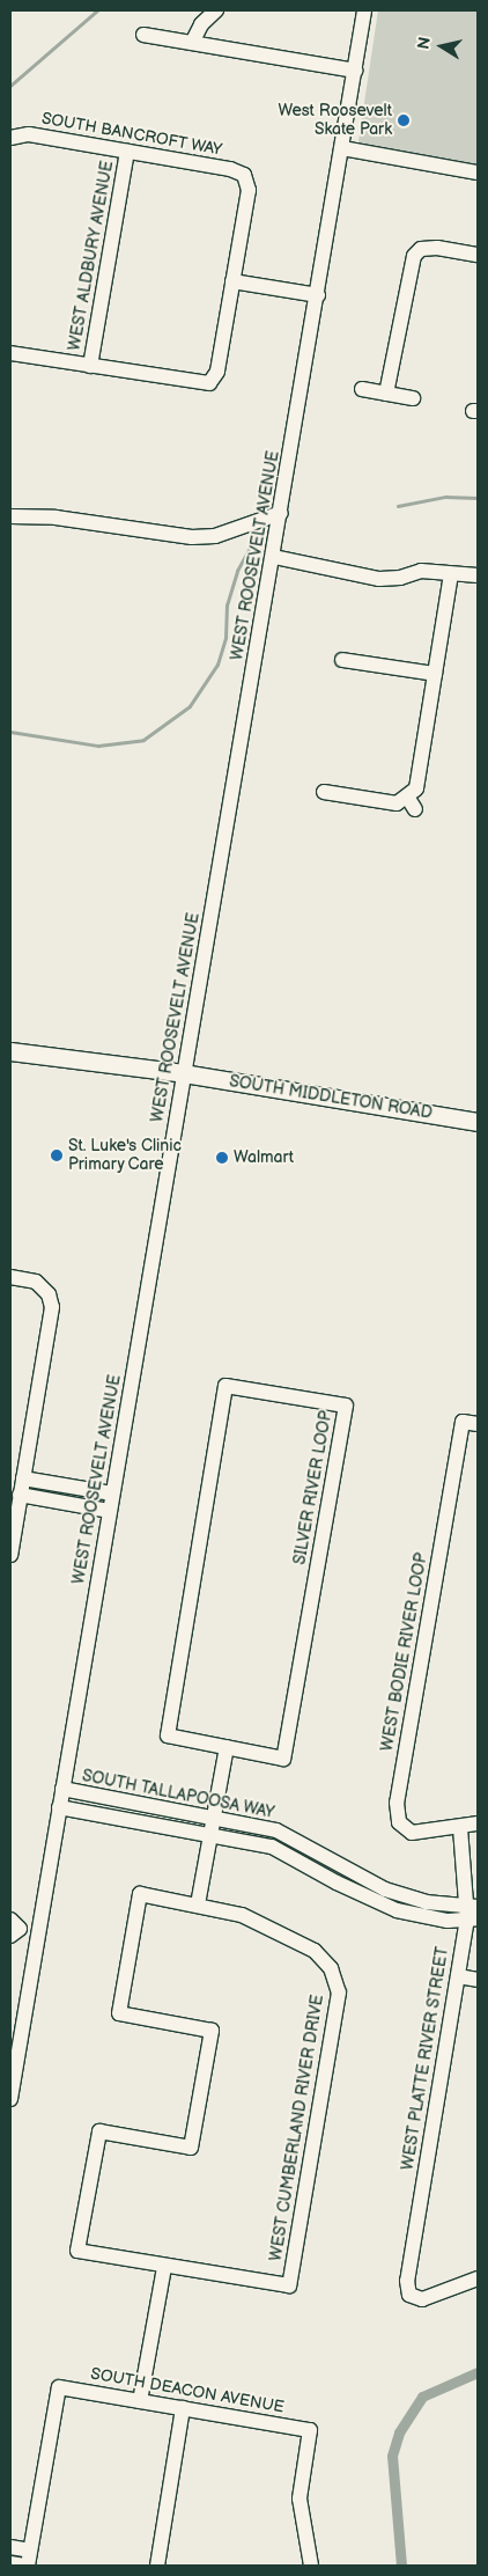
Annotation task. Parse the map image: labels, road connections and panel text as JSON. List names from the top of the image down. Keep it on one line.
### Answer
{"streets":{"main road":["SOUTH MIDDLETON ROAD"],"street":["SOUTH BANCROFT WAY","WEST ALDBURY AVENUE","WEST ROOSEVELT AVENUE","SILVER RIVER LOOP","WEST BODIE RIVER LOOP","SOUTH TALLAPOOSA WAY","WEST PLATTE RIVER STREET","WEST CUMBERLAND RIVER DRIVE","SOUTH DEACON AVENUE"]},"crossings":[["SOUTH BANCROFT WAY","WEST ALDBURY AVENUE"],["WEST ROOSEVELT AVENUE","SOUTH MIDDLETON ROAD"],["WEST ROOSEVELT AVENUE","SOUTH TALLAPOOSA WAY"],["WEST BODIE RIVER LOOP","WEST PLATTE RIVER STREET"],["SOUTH TALLAPOOSA WAY","WEST PLATTE RIVER STREET"]],"places":["West Roosevelt Skate Park","St. Luke's Clinic Primary Care","Walmart"],"north":"left"}
